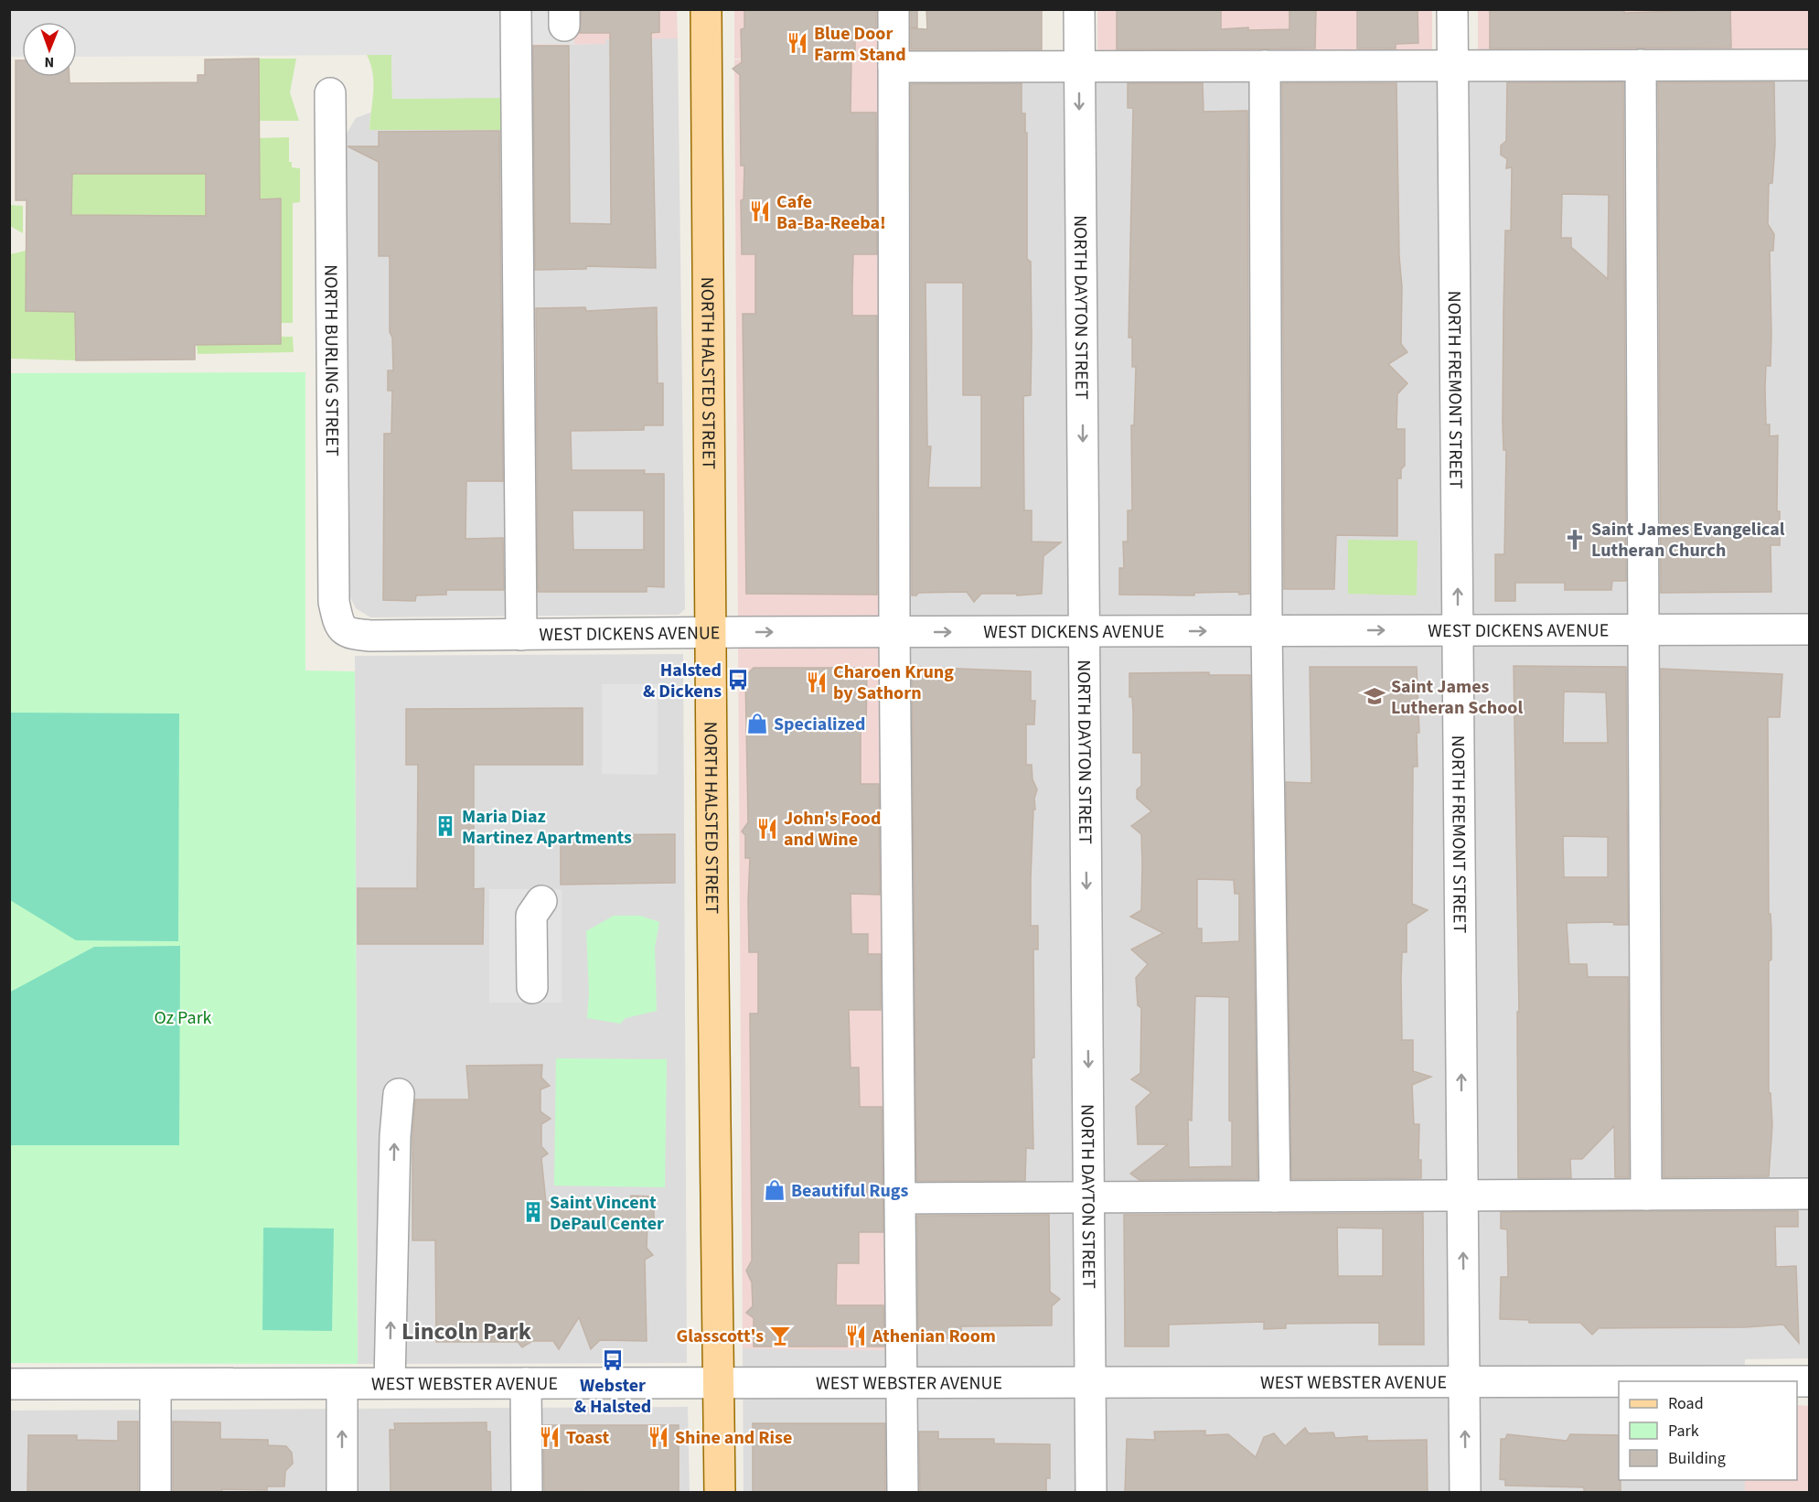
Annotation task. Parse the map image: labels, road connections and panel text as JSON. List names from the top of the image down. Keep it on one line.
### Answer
{"streets":{"main road":["NORTH HALSTED STREET"],"street":["NORTH DAYTON STREET","NORTH BURLING STREET","NORTH FREMONT STREET","WEST DICKENS AVENUE","WEST WEBSTER AVENUE"]},"crossings":[["NORTH DAYTON STREET","WEST DICKENS AVENUE"],["NORTH DAYTON STREET","WEST WEBSTER AVENUE"],["NORTH BURLING STREET","WEST DICKENS AVENUE"],["NORTH HALSTED STREET","WEST DICKENS AVENUE"],["NORTH HALSTED STREET","WEST WEBSTER AVENUE"],["NORTH FREMONT STREET","WEST DICKENS AVENUE"],["NORTH FREMONT STREET","WEST WEBSTER AVENUE"]],"one_way":["WEST DICKENS AVENUE"],"districts":["Lincoln Park"],"parks":["Oz Park"],"places":{"restaurant":["Blue Door Farm Stand","Cafe Ba-Ba-Reeba!","Charoen Krung by Sathorn","John's Food and Wine","Athenian Room","Toast","Shine and Rise"],"church":["Saint James Evangelical Lutheran Church"],"bus stop":["Halsted & Dickens","Webster & Halsted"],"school or university":["Saint James Lutheran School"],"shop":["Specialized","Beautiful Rugs"],"building":["Maria Diaz Martinez Apartments","Saint Vincent DePaul Center"],"bar":["Glasscott's"]},"legend":["Road","Park","Building"],"north":"bottom"}
